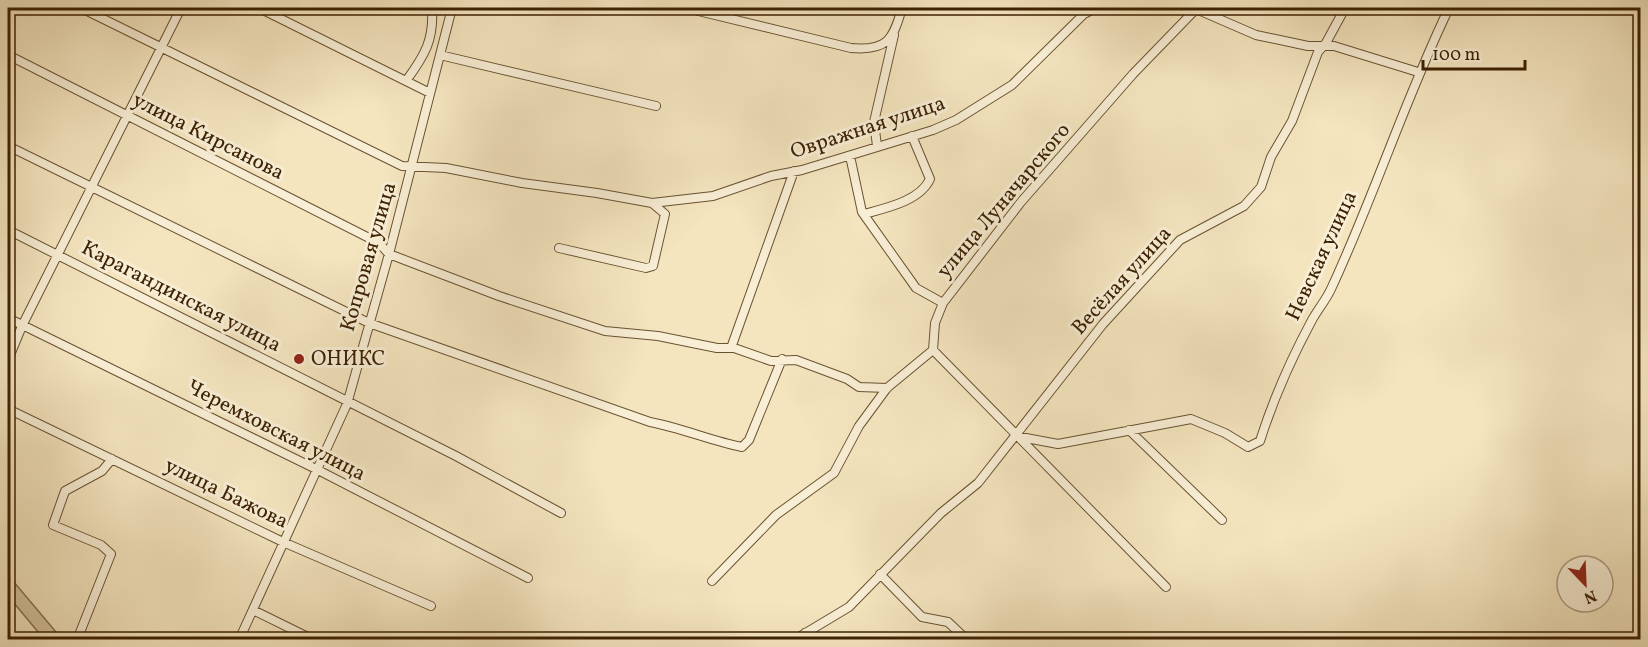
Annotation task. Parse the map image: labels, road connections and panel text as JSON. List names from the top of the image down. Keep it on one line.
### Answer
{"streets":{"street":["Овражная улица","улица Кирсанова","улица Луначарского","Невская улица","Копровая улица","Весёлая улица","Карагандинская улица","Черемховская улица","улица Бажова"]},"crossings":[["Овражная улица","Копровая улица"],["улица Кирсанова","Копровая улица"],["Копровая улица","Карагандинская улица"],["Копровая улица","Черемховская улица"],["Копровая улица","улица Бажова"]],"places":["ОНИКС"],"scale_bar":"100 m","north":"bottom right"}
